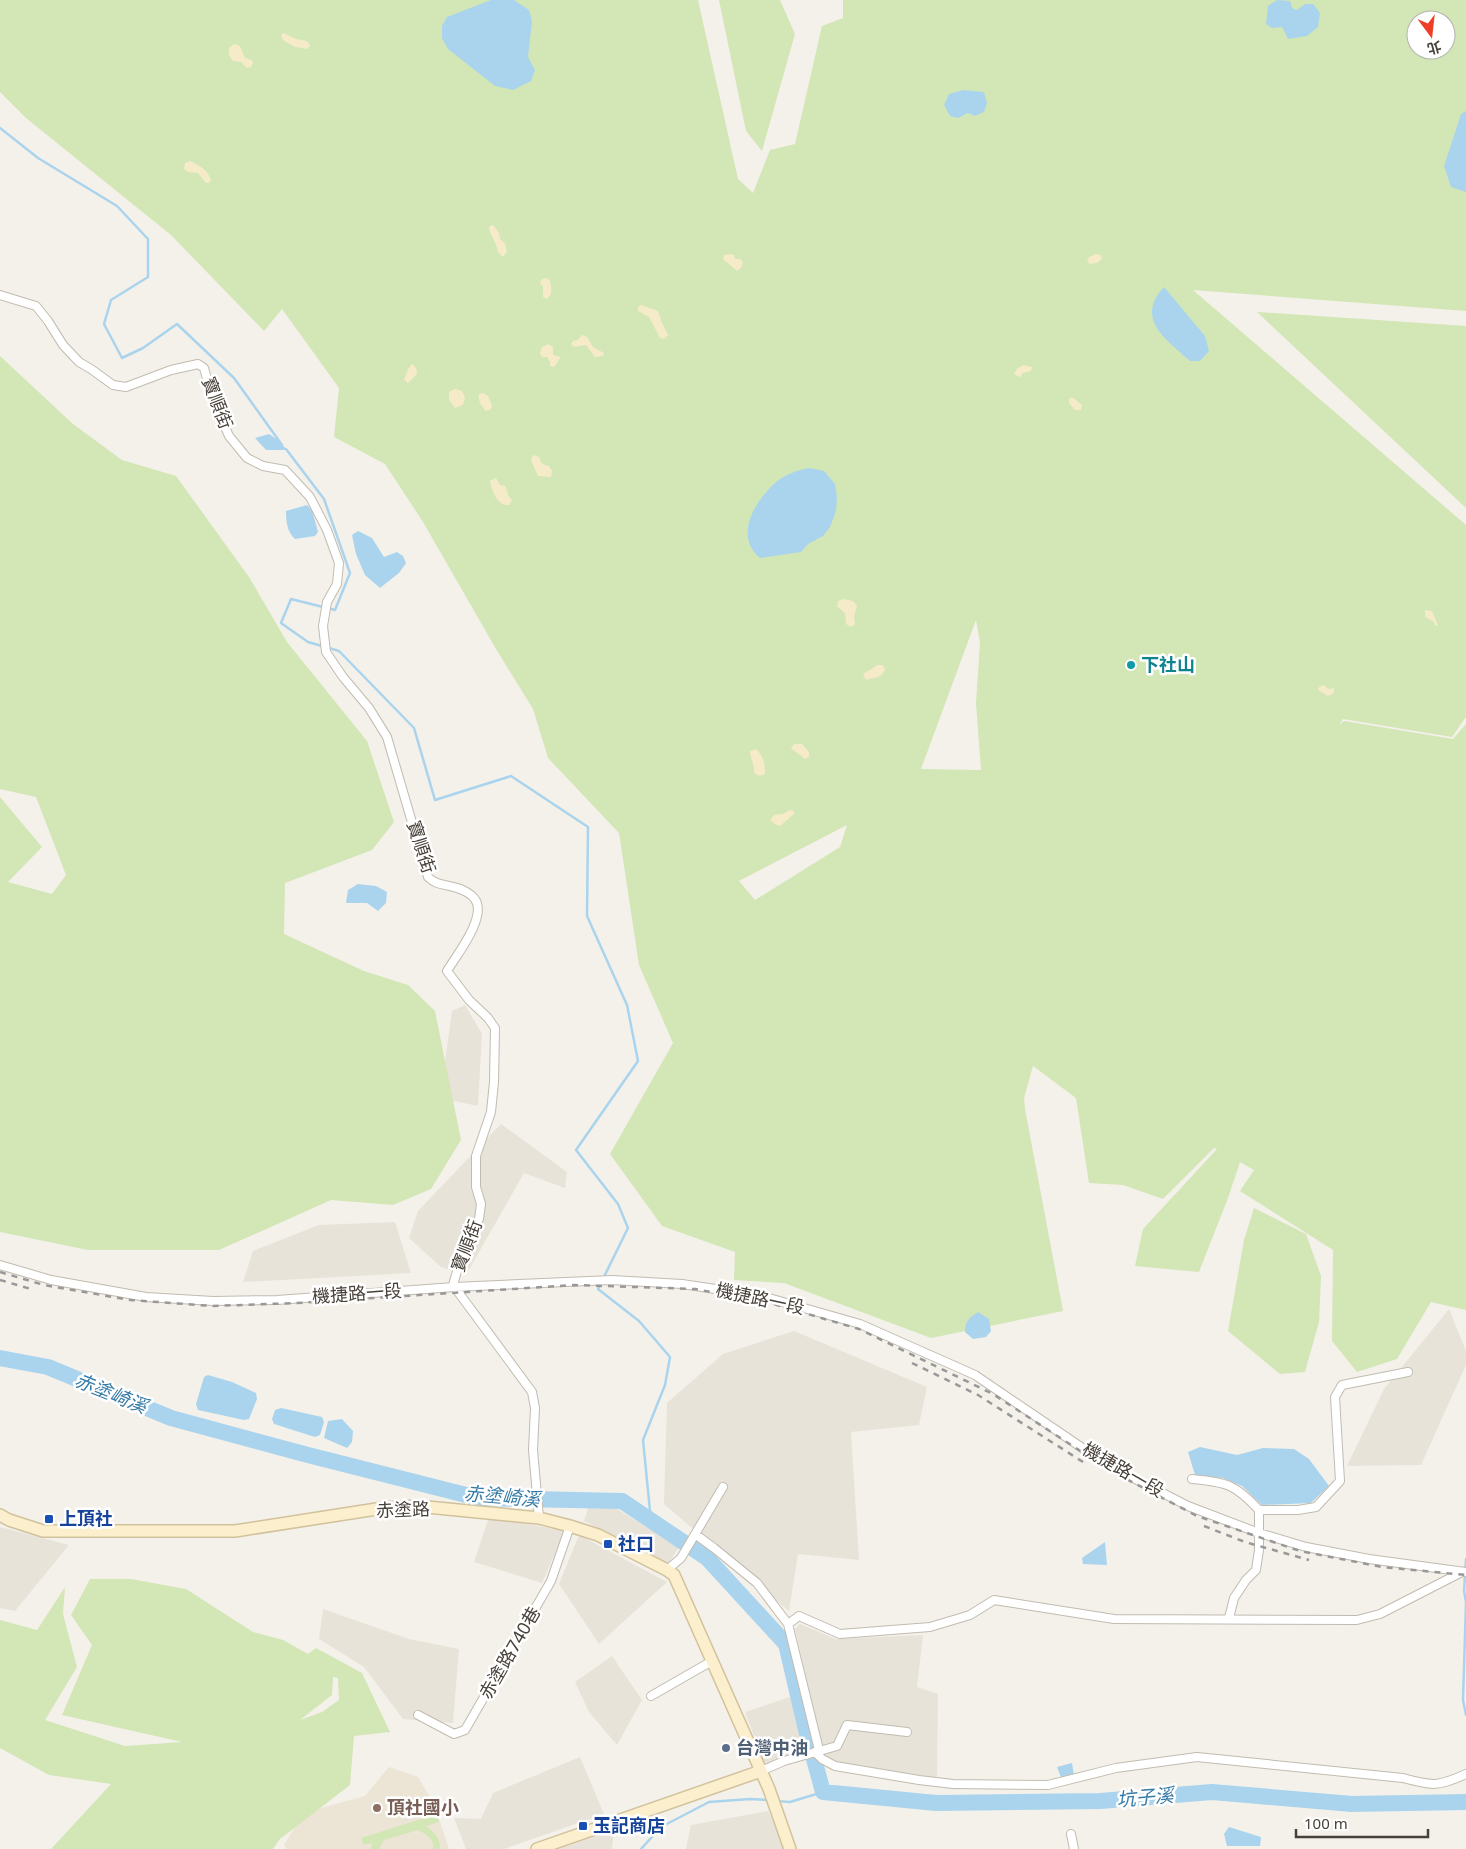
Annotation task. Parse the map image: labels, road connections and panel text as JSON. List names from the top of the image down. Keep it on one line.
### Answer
{"streets":{"street":["寶順街","機捷路一段","赤塗路","赤塗路740巷"]},"crossings":[["寶順街","機捷路一段"],["寶順街","赤塗路"],["赤塗路","赤塗路740巷"]],"water":["赤塗崎溪","坑子溪"],"places":{"other":["下社山","台灣中油","頂社國小"],"transit":["上頂社","社口","玉記商店"]},"scale_bar":"100 m","north":"bottom"}
